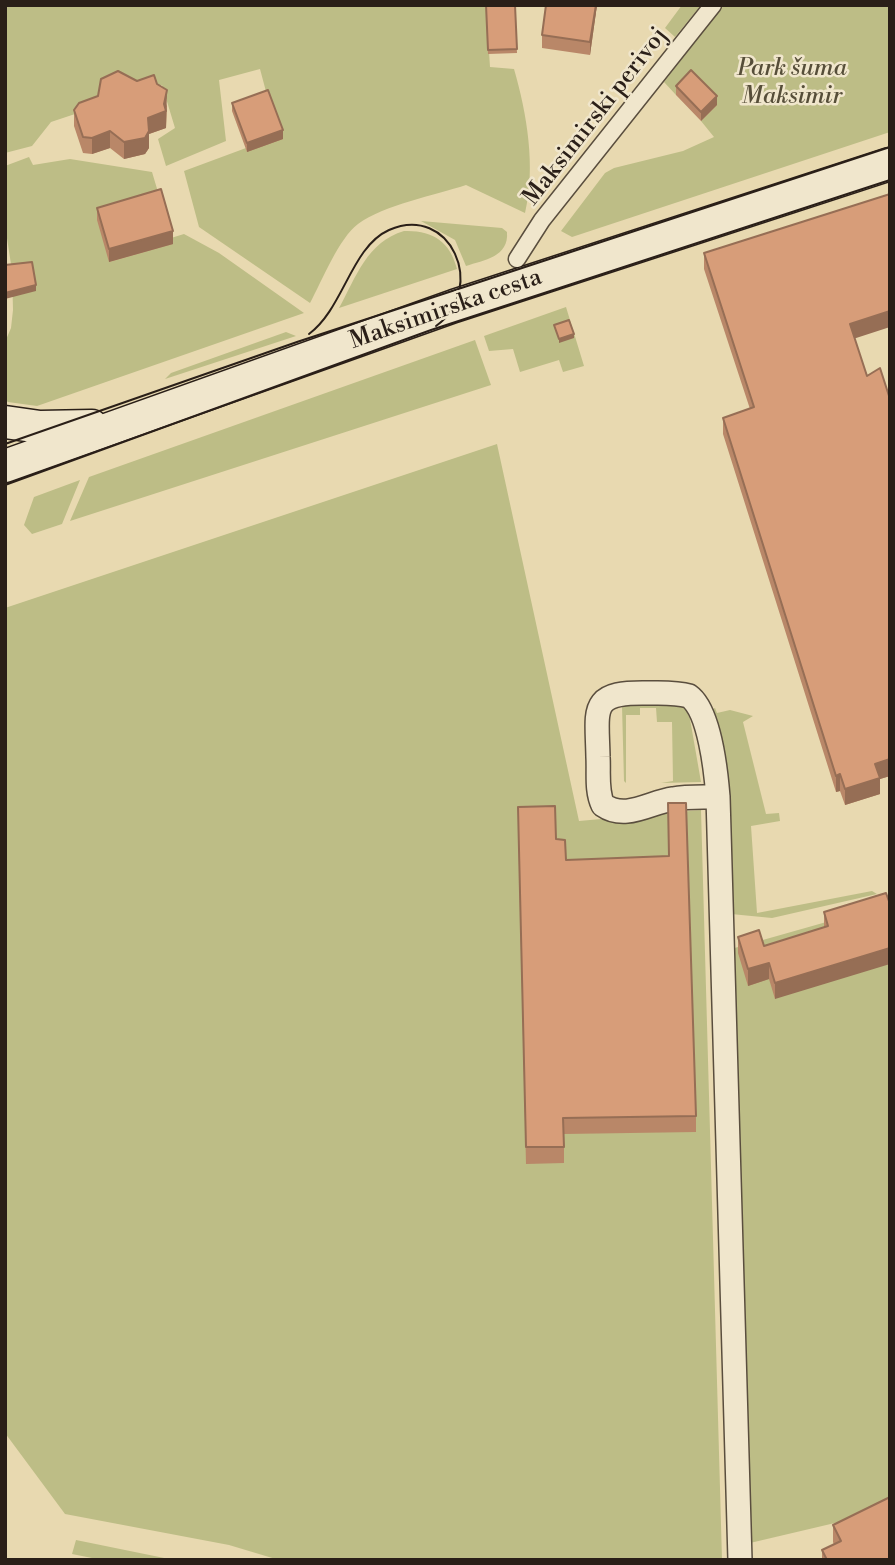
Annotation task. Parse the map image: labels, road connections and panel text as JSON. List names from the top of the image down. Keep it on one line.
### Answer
{"streets":{"main road":["Maksimirska cesta"],"street":["Maksimirski perivoj"]},"parks":["Park šuma Maksimir"]}
